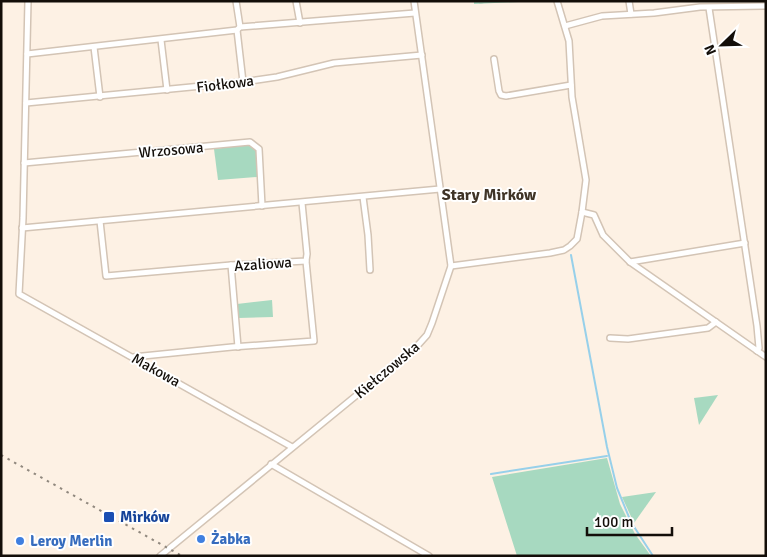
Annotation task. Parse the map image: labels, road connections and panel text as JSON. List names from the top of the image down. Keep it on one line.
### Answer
{"streets":{"street":["Fiołkowa","Wrzosowa","Azaliowa","Makowa","Kiełczowska"]},"crossings":[["Makowa","Kiełczowska"]],"districts":["Stary Mirków"],"places":{"transit":["Mirków"],"other":["Żabka","Leroy Merlin"]},"scale_bar":"100 m","north":"bottom left"}
